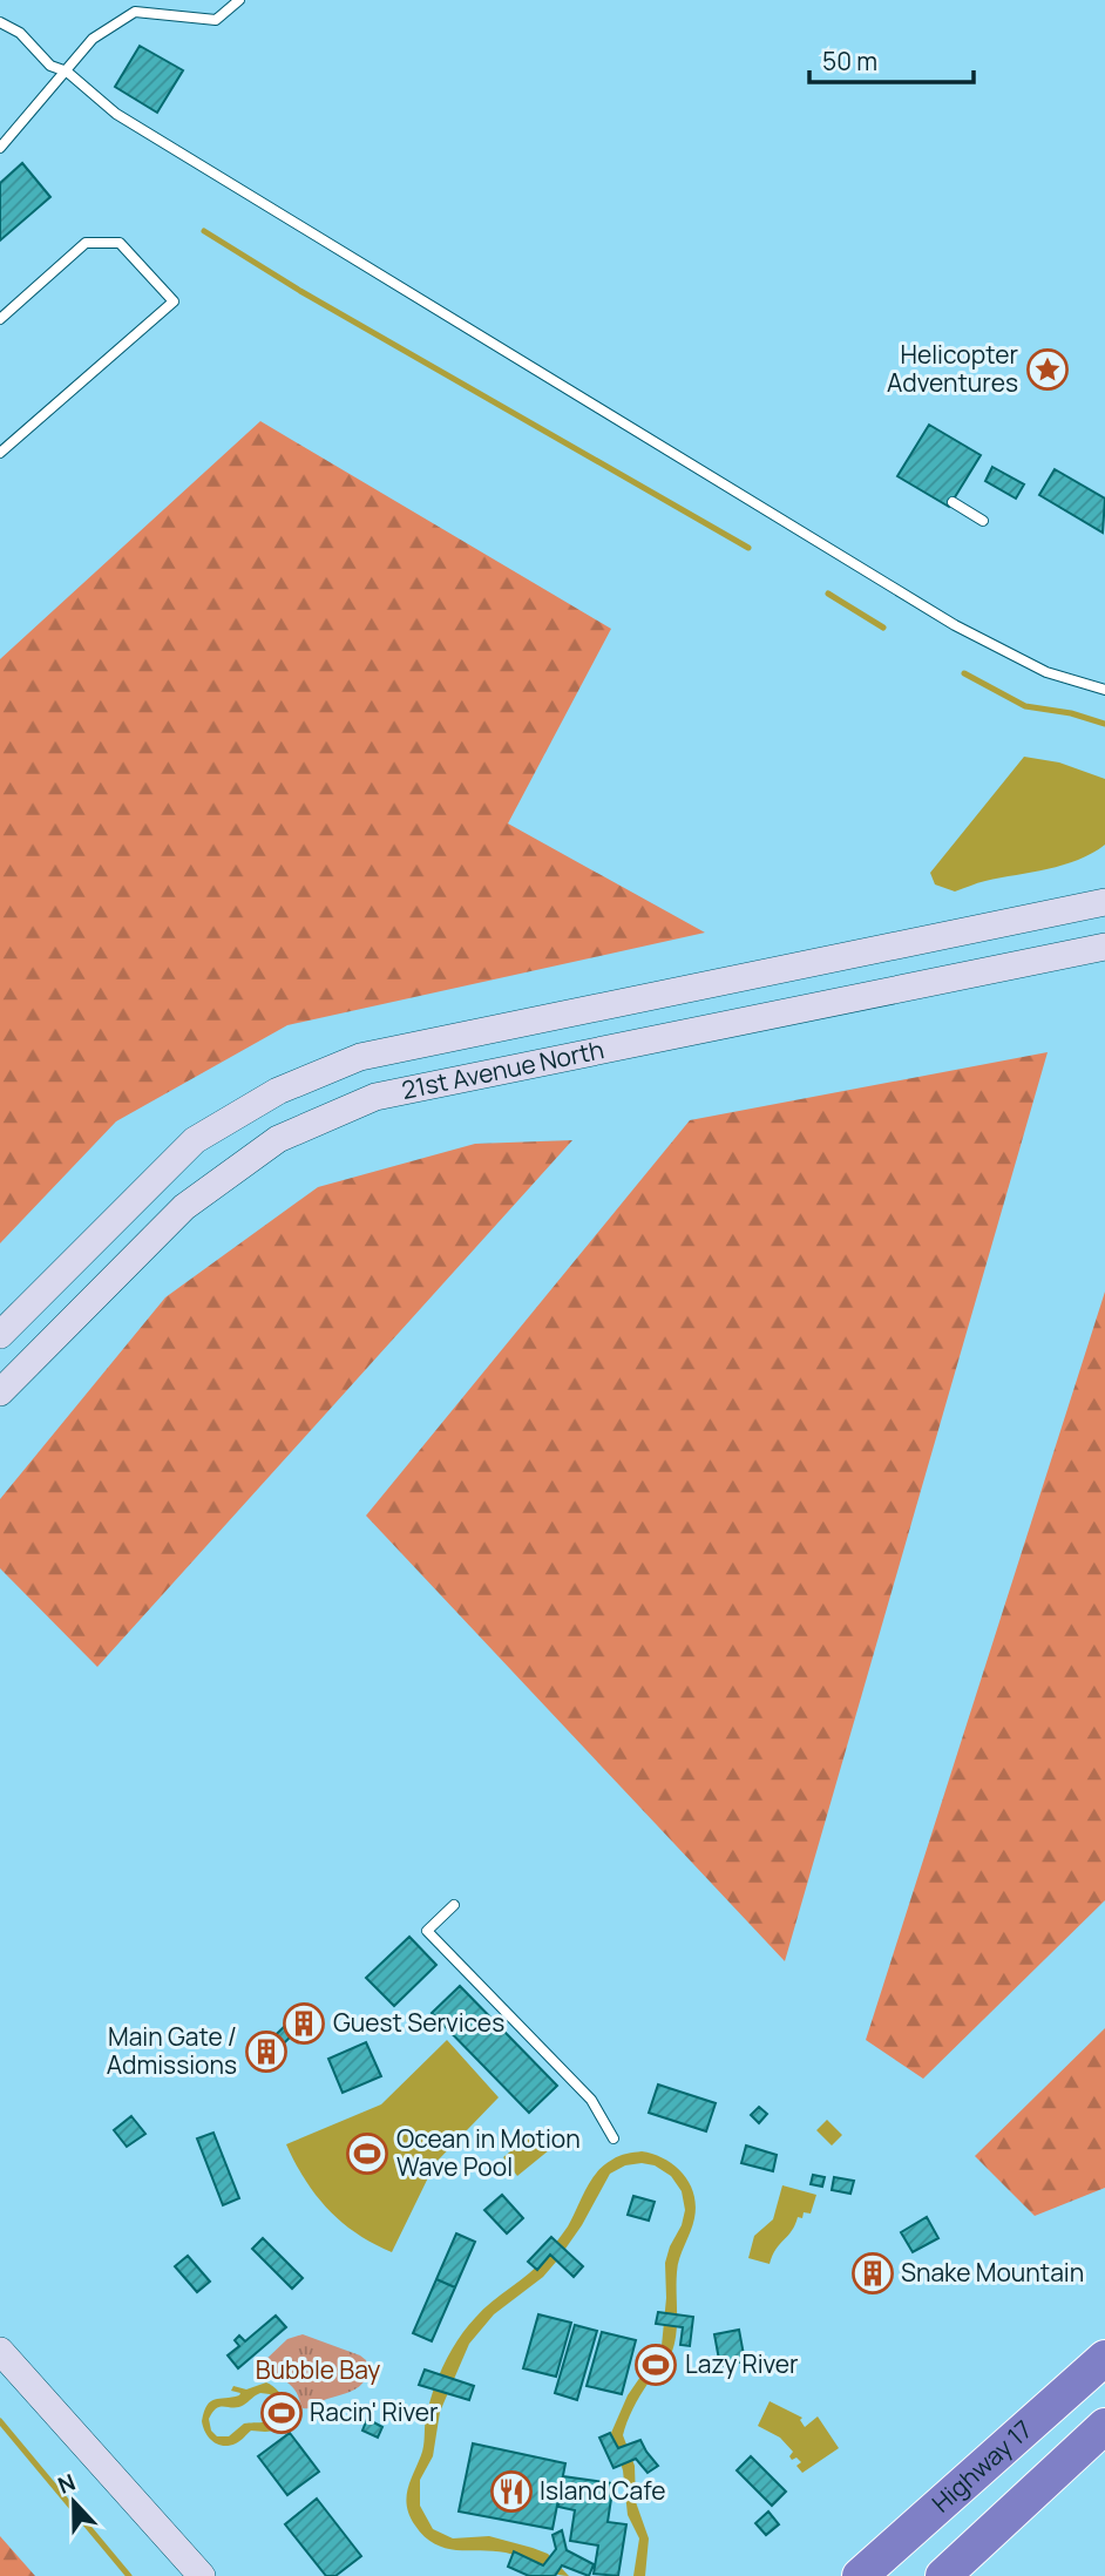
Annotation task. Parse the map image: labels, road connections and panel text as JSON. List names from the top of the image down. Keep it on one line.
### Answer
{"streets":{"highway":["Highway 17"],"street":["21st Avenue North"]},"parks":["Bubble Bay"],"places":{"place":["Helicopter Adventures"],"building":["Guest Services","Main Gate / Admissions","Snake Mountain"],"sports":["Ocean in Motion Wave Pool","Lazy River","Racin' River"],"restaurant":["Island Cafe"]},"scale_bar":"50 m","north":"top"}
